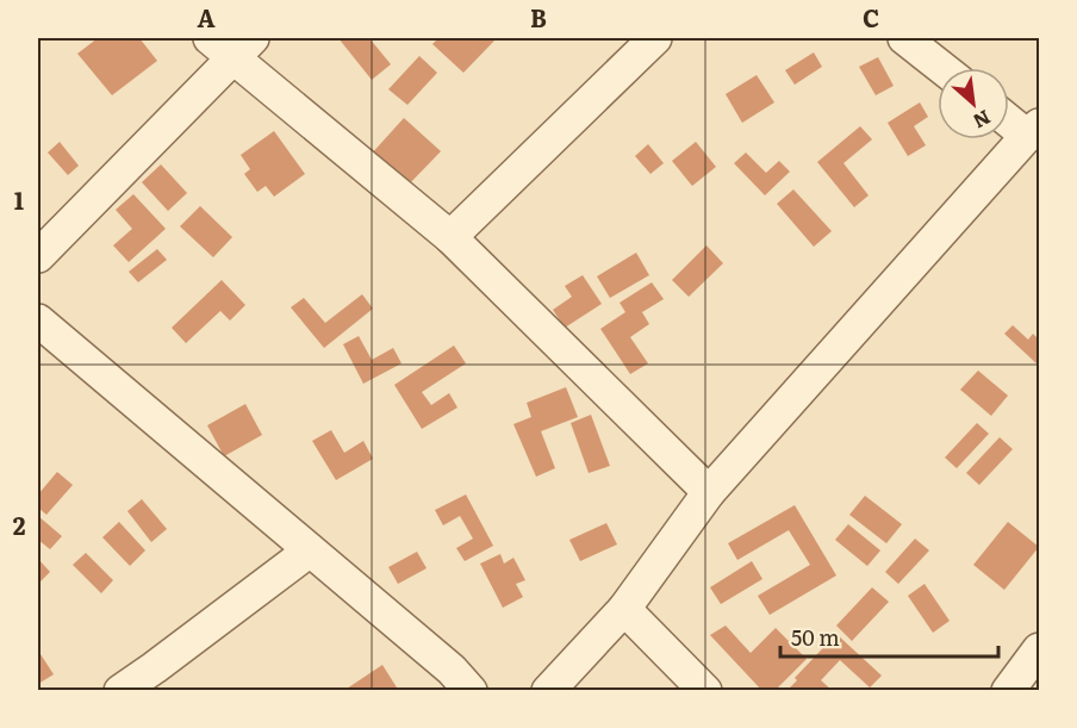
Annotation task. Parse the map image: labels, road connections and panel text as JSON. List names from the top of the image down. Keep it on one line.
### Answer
{"scale_bar":"50 m","north":"bottom right","grid":{"columns":["A","B","C"],"rows":["1","2"]}}
